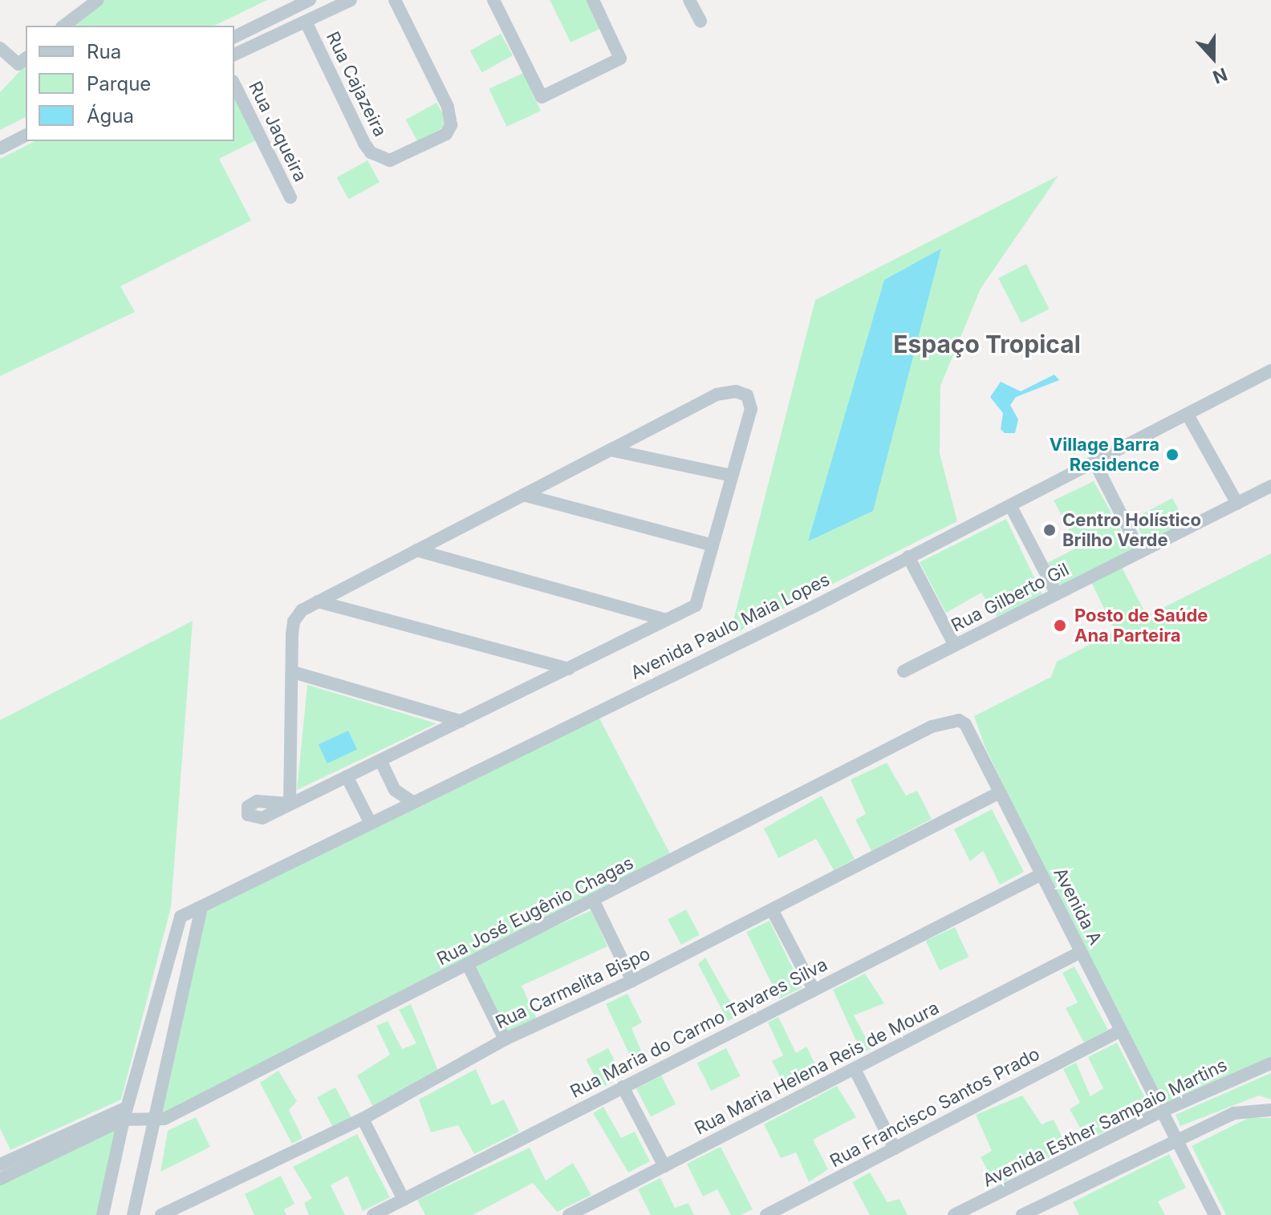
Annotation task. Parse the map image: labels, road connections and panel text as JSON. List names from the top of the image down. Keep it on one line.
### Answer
{"streets":{"street":["Rua Cajazeira","Rua Jaqueira","Rua Gilberto Gil","Avenida Paulo Maia Lopes","Avenida A","Rua José Eugênio Chagas","Rua Carmelita Bispo","Rua Maria do Carmo Tavares Silva","Rua Maria Helena Reis de Moura","Rua Francisco Santos Prado","Avenida Esther Sampaio Martins"]},"crossings":[["Avenida Paulo Maia Lopes","Rua José Eugênio Chagas"],["Avenida A","Rua José Eugênio Chagas"],["Avenida A","Rua Carmelita Bispo"],["Avenida A","Rua Maria do Carmo Tavares Silva"],["Avenida A","Rua Maria Helena Reis de Moura"],["Avenida A","Rua Francisco Santos Prado"],["Avenida A","Avenida Esther Sampaio Martins"]],"districts":["Espaço Tropical"],"places":["Village Barra Residence","Centro Holístico Brilho Verde","Posto de Saúde Ana Parteira"],"legend":["Rua","Parque","Água"],"north":"bottom"}
